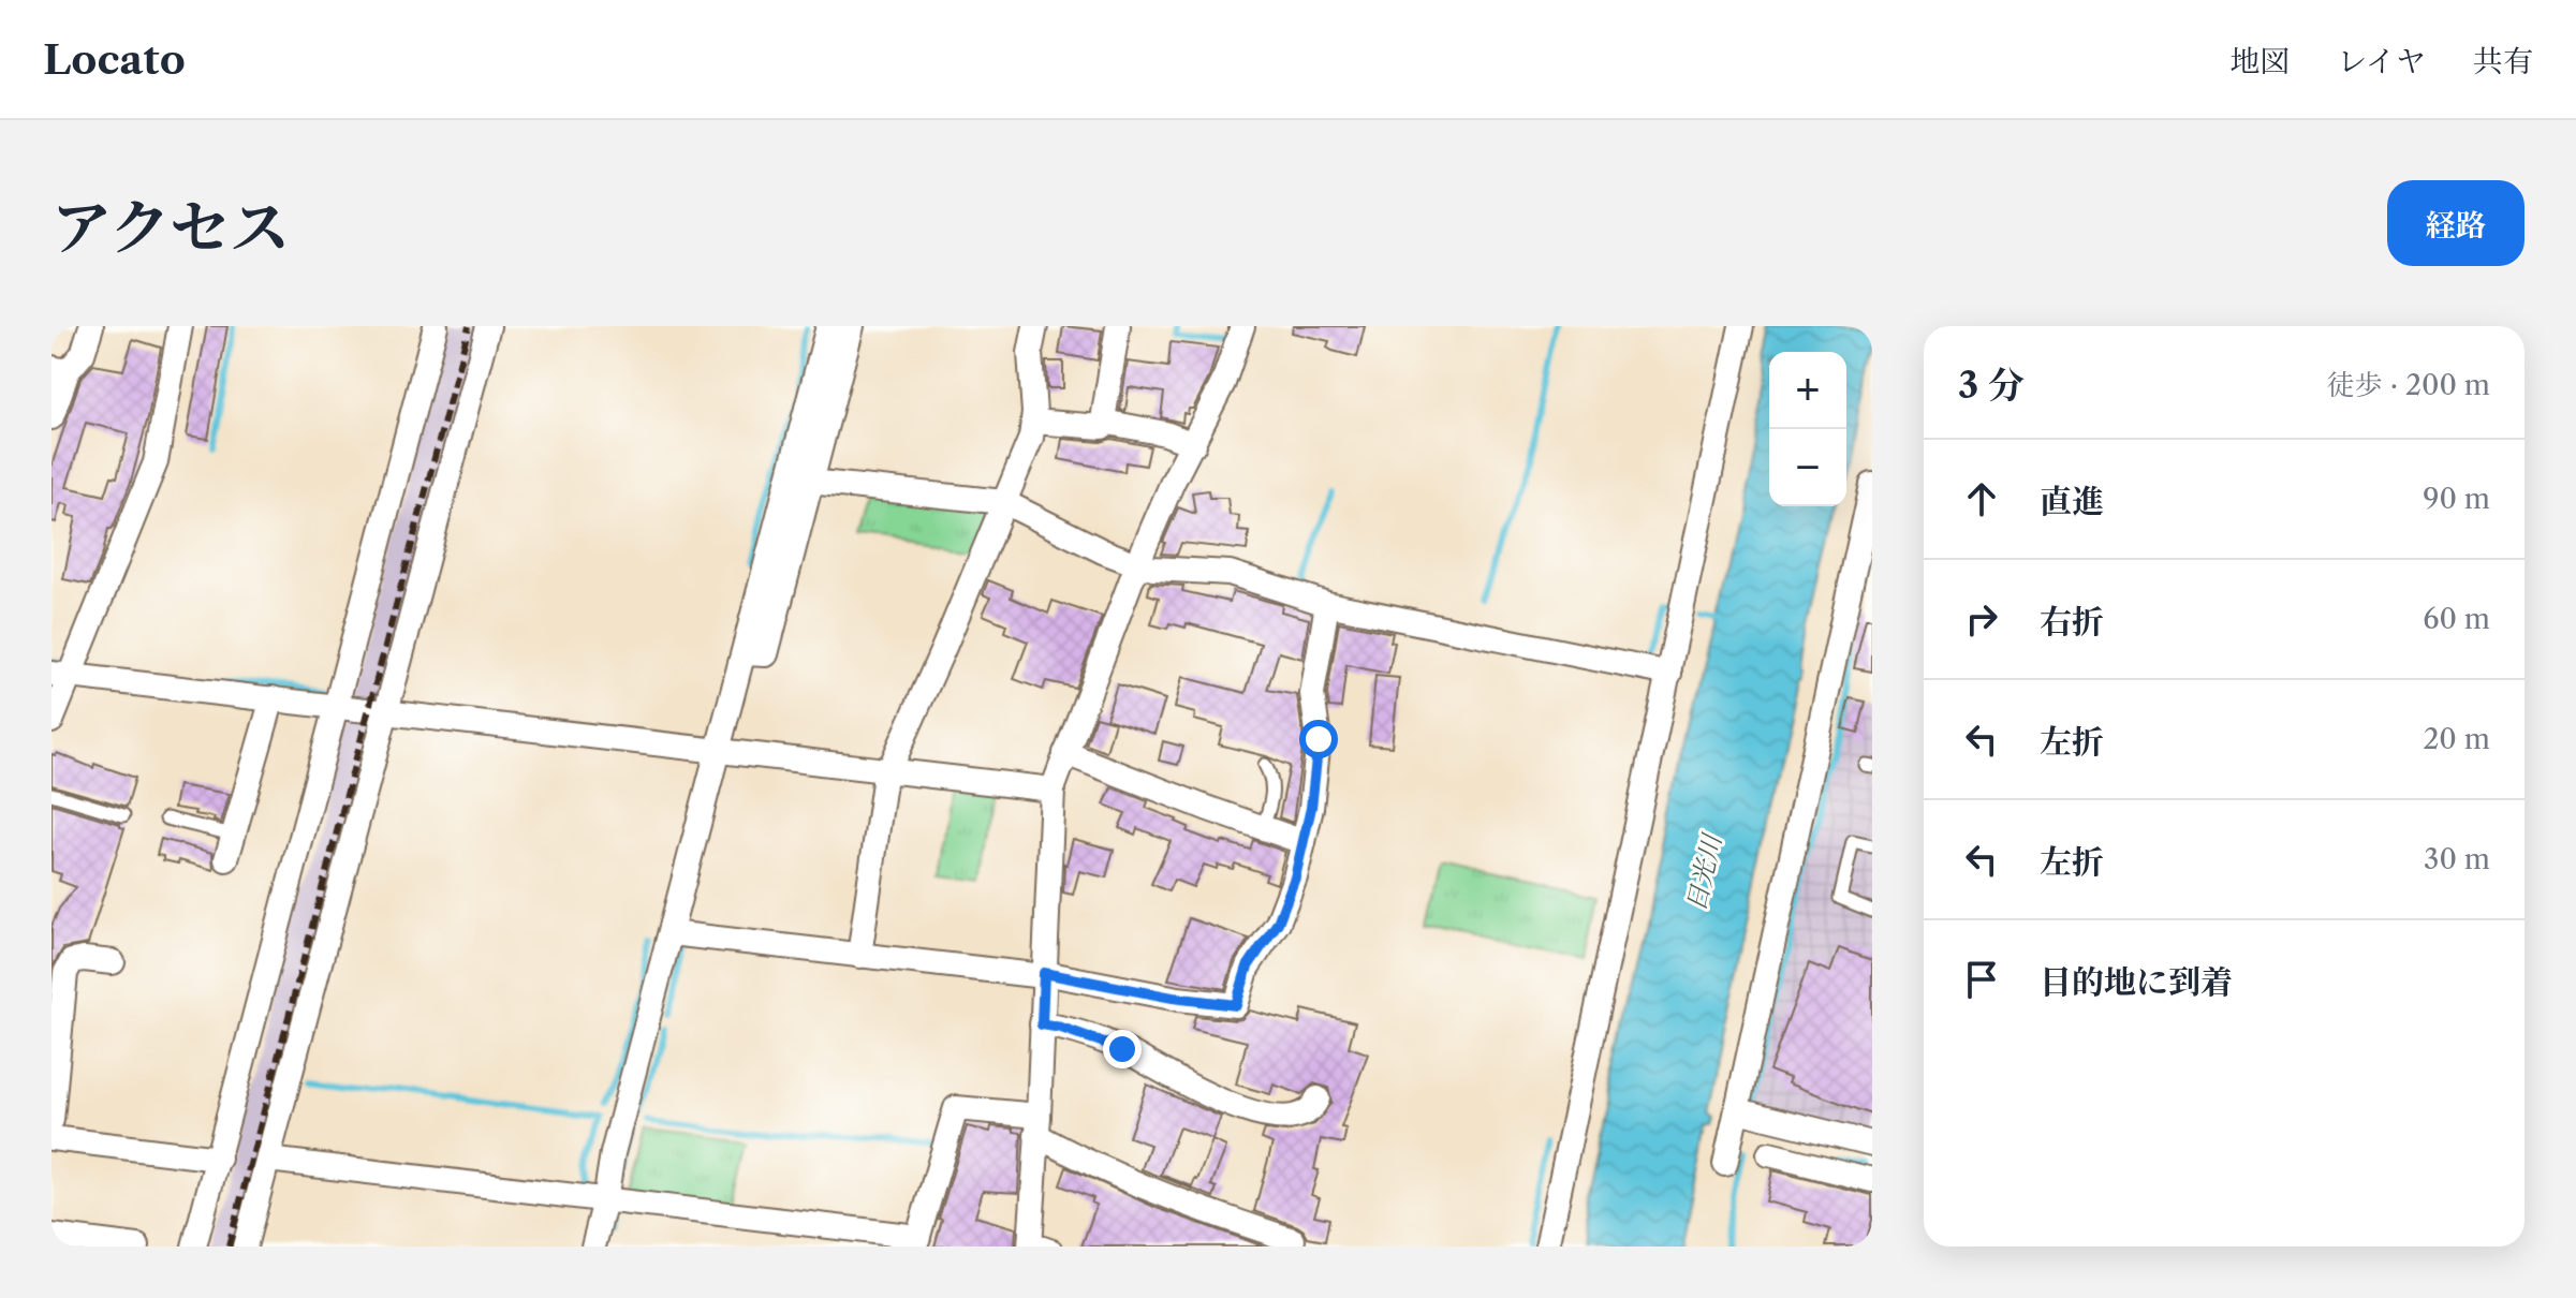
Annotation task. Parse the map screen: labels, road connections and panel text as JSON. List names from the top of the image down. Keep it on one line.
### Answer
{"water":["日光川"],"page":{"header":"Locato","nav":["地図","レイヤ","共有"],"title":"アクセス","buttons":"経路","heading":["3 分","徒歩 · 200 m"],"map_buttons":["+","−"],"list":[["直進","90 m"],["右折","60 m"],["左折","20 m"],["左折","30 m"],"目的地に到着"]}}
